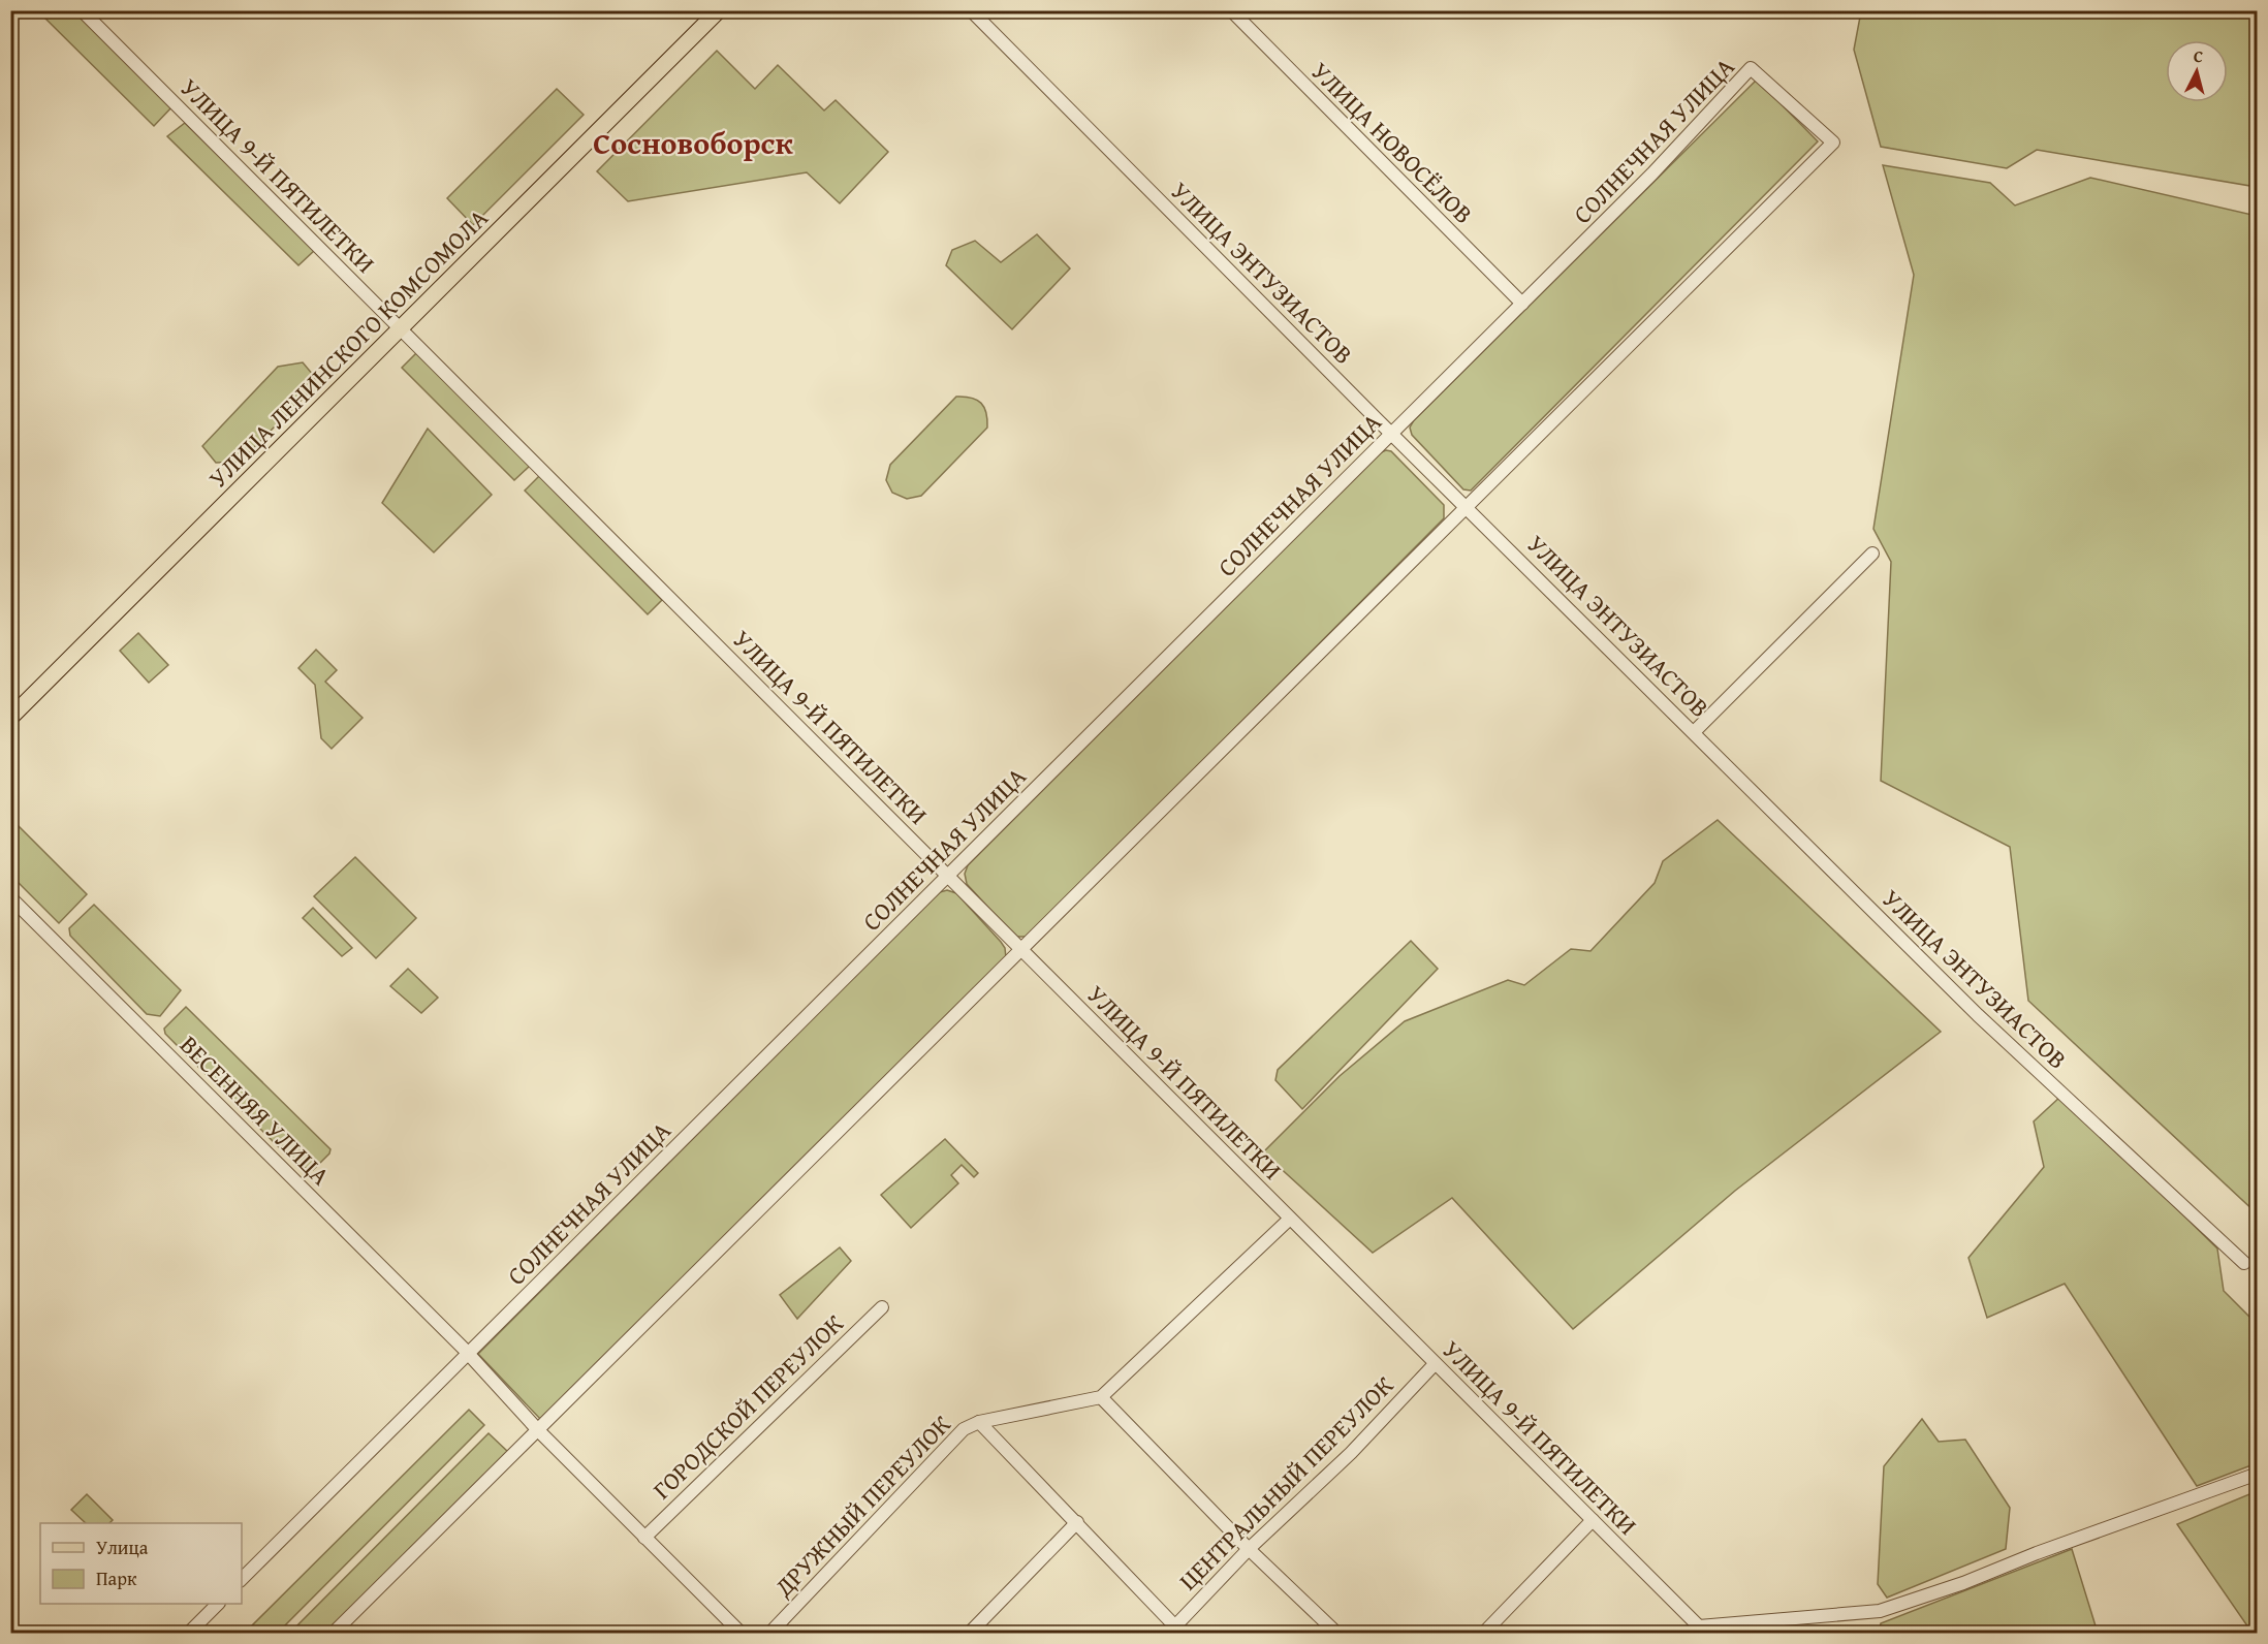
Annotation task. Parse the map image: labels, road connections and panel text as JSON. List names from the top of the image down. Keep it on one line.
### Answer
{"streets":{"main road":["УЛИЦА ЛЕНИНСКОГО КОМСОМОЛА"],"street":["СОЛНЕЧНАЯ УЛИЦА","УЛИЦА НОВОСЁЛОВ","УЛИЦА 9-Й ПЯТИЛЕТКИ","УЛИЦА ЭНТУЗИАСТОВ","ВЕСЕННЯЯ УЛИЦА","ГОРОДСКОЙ ПЕРЕУЛОК","ЦЕНТРАЛЬНЫЙ ПЕРЕУЛОК","ДРУЖНЫЙ ПЕРЕУЛОК"]},"crossings":[["СОЛНЕЧНАЯ УЛИЦА","УЛИЦА НОВОСЁЛОВ"],["СОЛНЕЧНАЯ УЛИЦА","УЛИЦА 9-Й ПЯТИЛЕТКИ"],["СОЛНЕЧНАЯ УЛИЦА","УЛИЦА ЭНТУЗИАСТОВ"],["СОЛНЕЧНАЯ УЛИЦА","ВЕСЕННЯЯ УЛИЦА"],["УЛИЦА 9-Й ПЯТИЛЕТКИ","УЛИЦА ЛЕНИНСКОГО КОМСОМОЛА"],["УЛИЦА 9-Й ПЯТИЛЕТКИ","ЦЕНТРАЛЬНЫЙ ПЕРЕУЛОК"],["ВЕСЕННЯЯ УЛИЦА","ГОРОДСКОЙ ПЕРЕУЛОК"]],"districts":["Сосновоборск"],"legend":["Улица","Парк"],"north":"top"}
